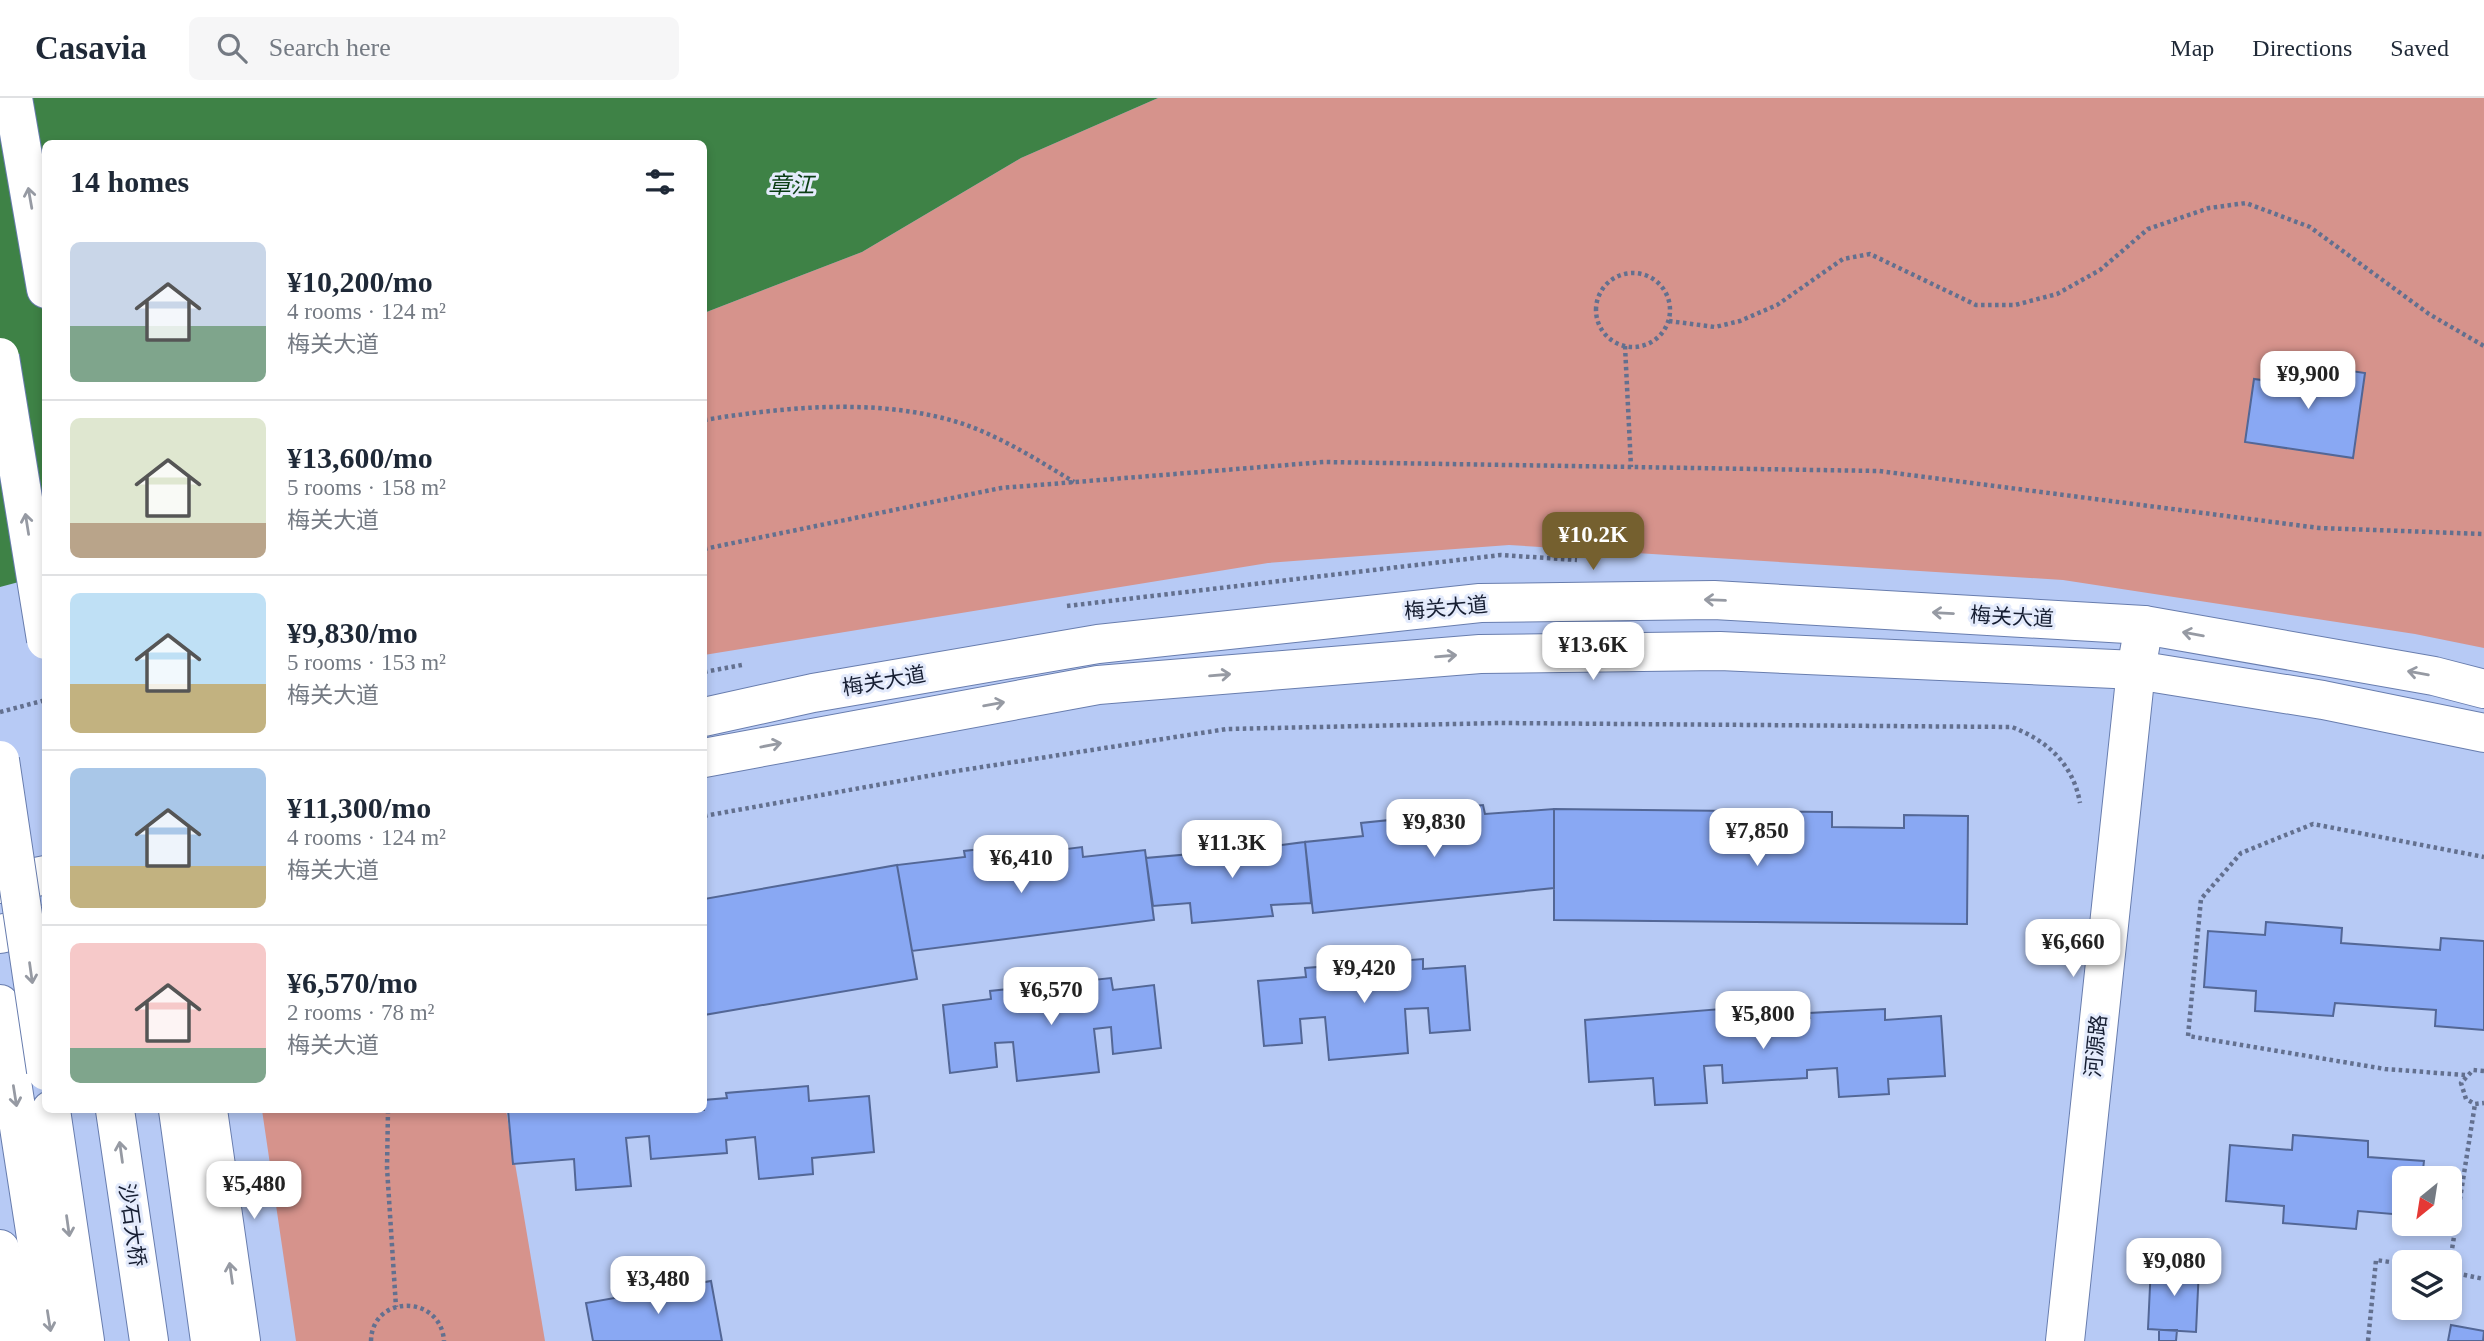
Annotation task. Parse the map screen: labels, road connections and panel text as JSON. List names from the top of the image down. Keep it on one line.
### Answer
{"streets":{"main road":["梅关大道","河源路","沙石大桥"]},"crossings":[["梅关大道","河源路"]],"water":["章江"],"north":"bottom left","page":{"header":"Casavia","search":"Search here","nav":["Map","Directions","Saved"],"heading":"14 homes","list":[{"name":"¥10,200/mo","note":"4 rooms · 124 m² · 梅关大道"},{"name":"¥13,600/mo","note":"5 rooms · 158 m² · 梅关大道"},{"name":"¥9,830/mo","note":"5 rooms · 153 m² · 梅关大道"},{"name":"¥11,300/mo","note":"4 rooms · 124 m² · 梅关大道"},{"name":"¥6,570/mo","note":"2 rooms · 78 m² · 梅关大道"}],"price":["¥9,900","¥10.2K","¥13.6K","¥9,830","¥7,850","¥11.3K","¥6,410","¥6,660","¥9,420","¥6,570","¥5,800","¥5,480","¥9,080","¥3,480"]}}
